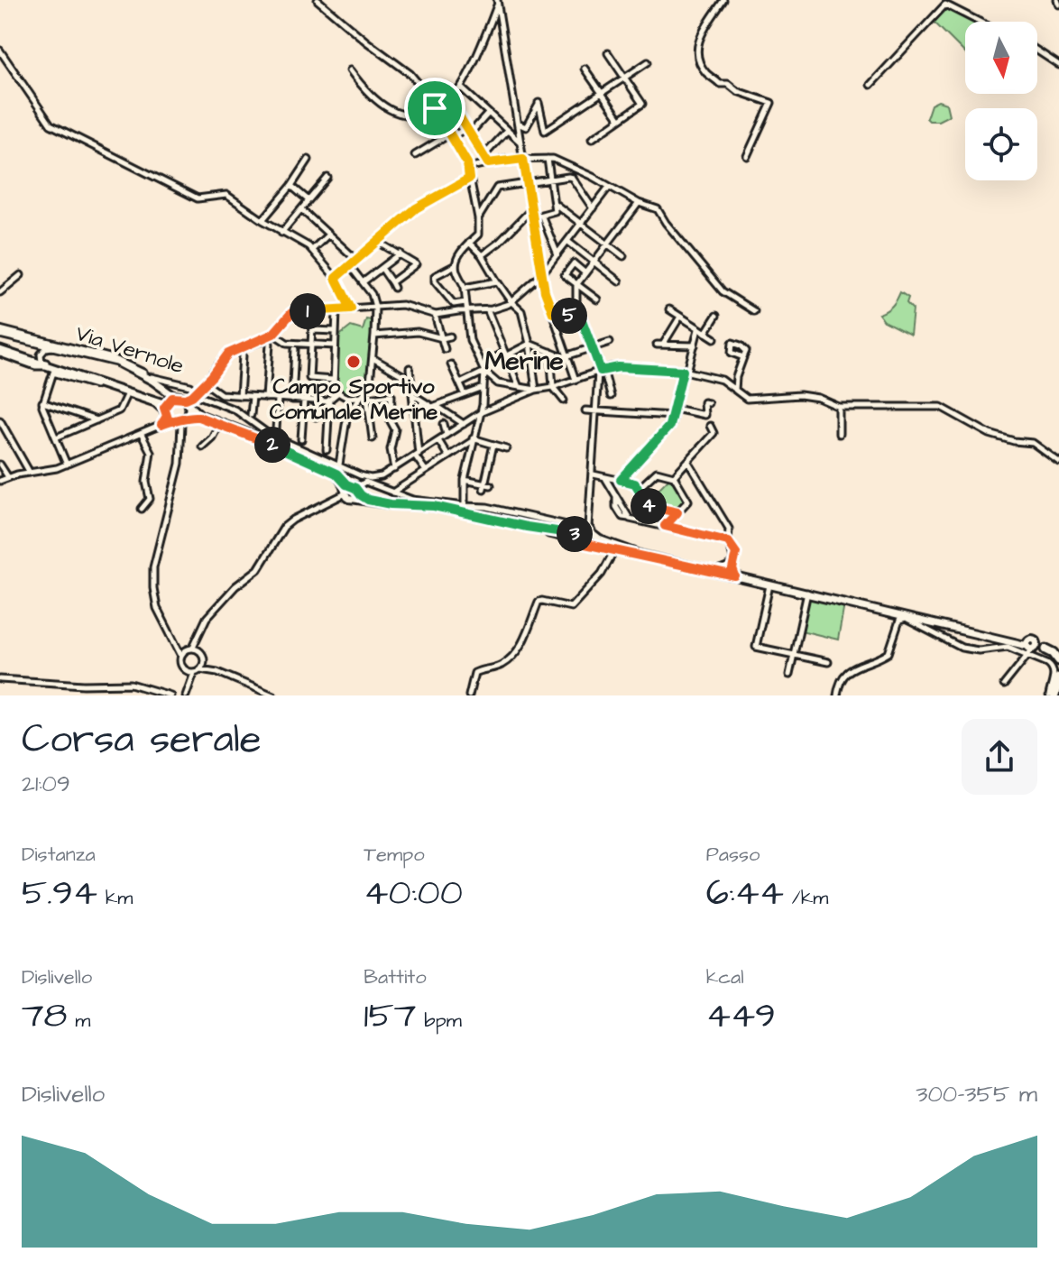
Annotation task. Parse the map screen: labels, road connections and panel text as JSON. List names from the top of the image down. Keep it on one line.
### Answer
{"streets":{"street":["Via Vernole"]},"districts":["Merine"],"places":["Campo Sportivo Comunale Merine"],"north":"bottom","page":{"pins":["1","5","2","4","3"],"heading":["Corsa serale","21:09"],"stats":[["Distanza","5.94 km"],["Tempo","40:00"],["Passo","6:44 /km"],["Dislivello","78 m"],["Battito","157 bpm"],["kcal","449"]],"chart":["Dislivello","300–355 m"]}}
